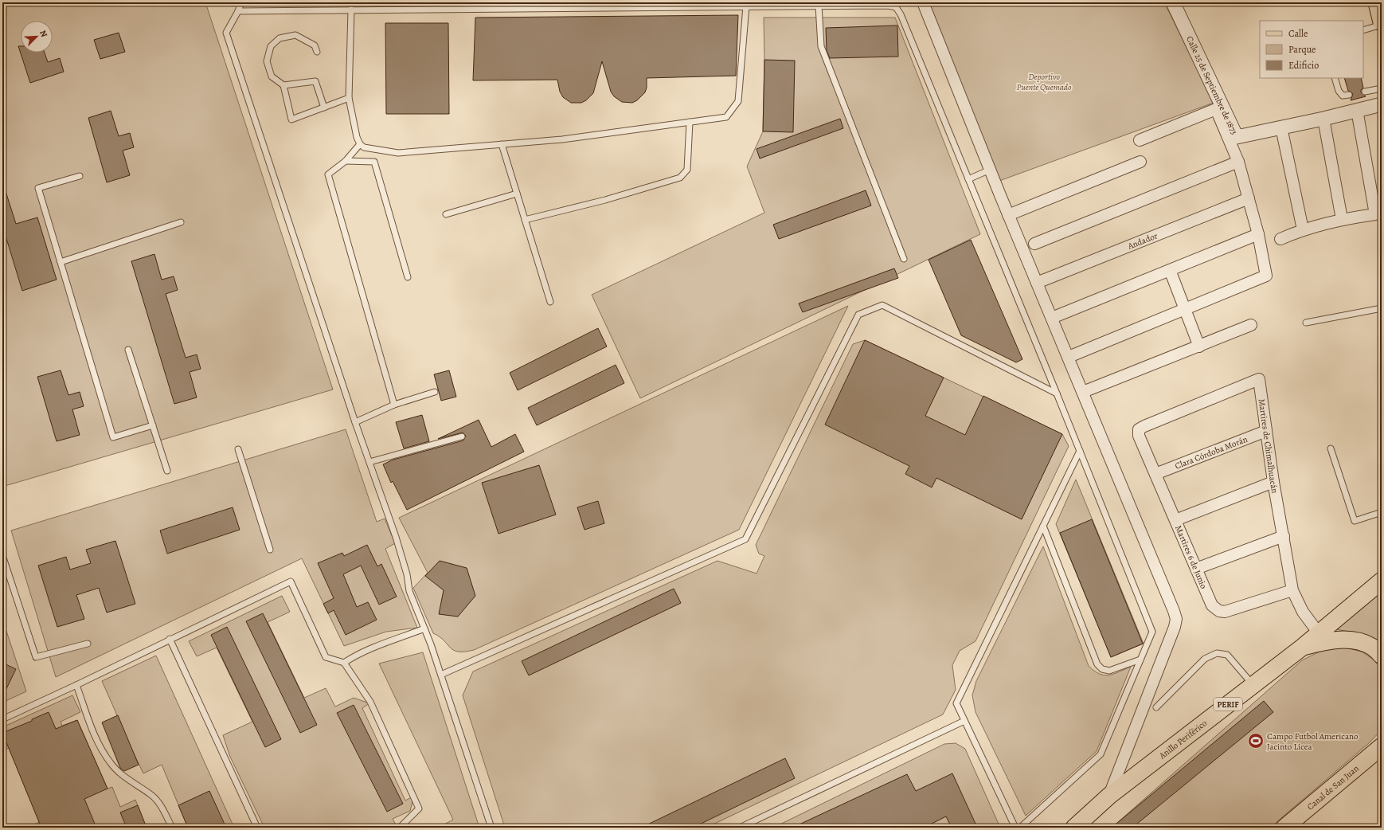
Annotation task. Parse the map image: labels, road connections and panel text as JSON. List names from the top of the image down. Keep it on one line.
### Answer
{"streets":{"main road":["PERIF","Anillo Periférico","Canal de San Juan"],"street":["Calle 25 de Septiembre de 1873","Andador","Martires de Chimalhuacán","Clara Córdoba Morán","Martires 6 de Junio"]},"crossings":[["Martires de Chimalhuacán","Clara Córdoba Morán"],["Martires de Chimalhuacán","Martires 6 de Junio"],["Martires de Chimalhuacán","Anillo Periférico"],["Clara Córdoba Morán","Martires 6 de Junio"]],"parks":["Deportivo Puente Quemado"],"places":{"sports":["Campo Futbol Americano Jacinto Licea"]},"legend":["Calle","Parque","Edificio"],"north":"top right"}
